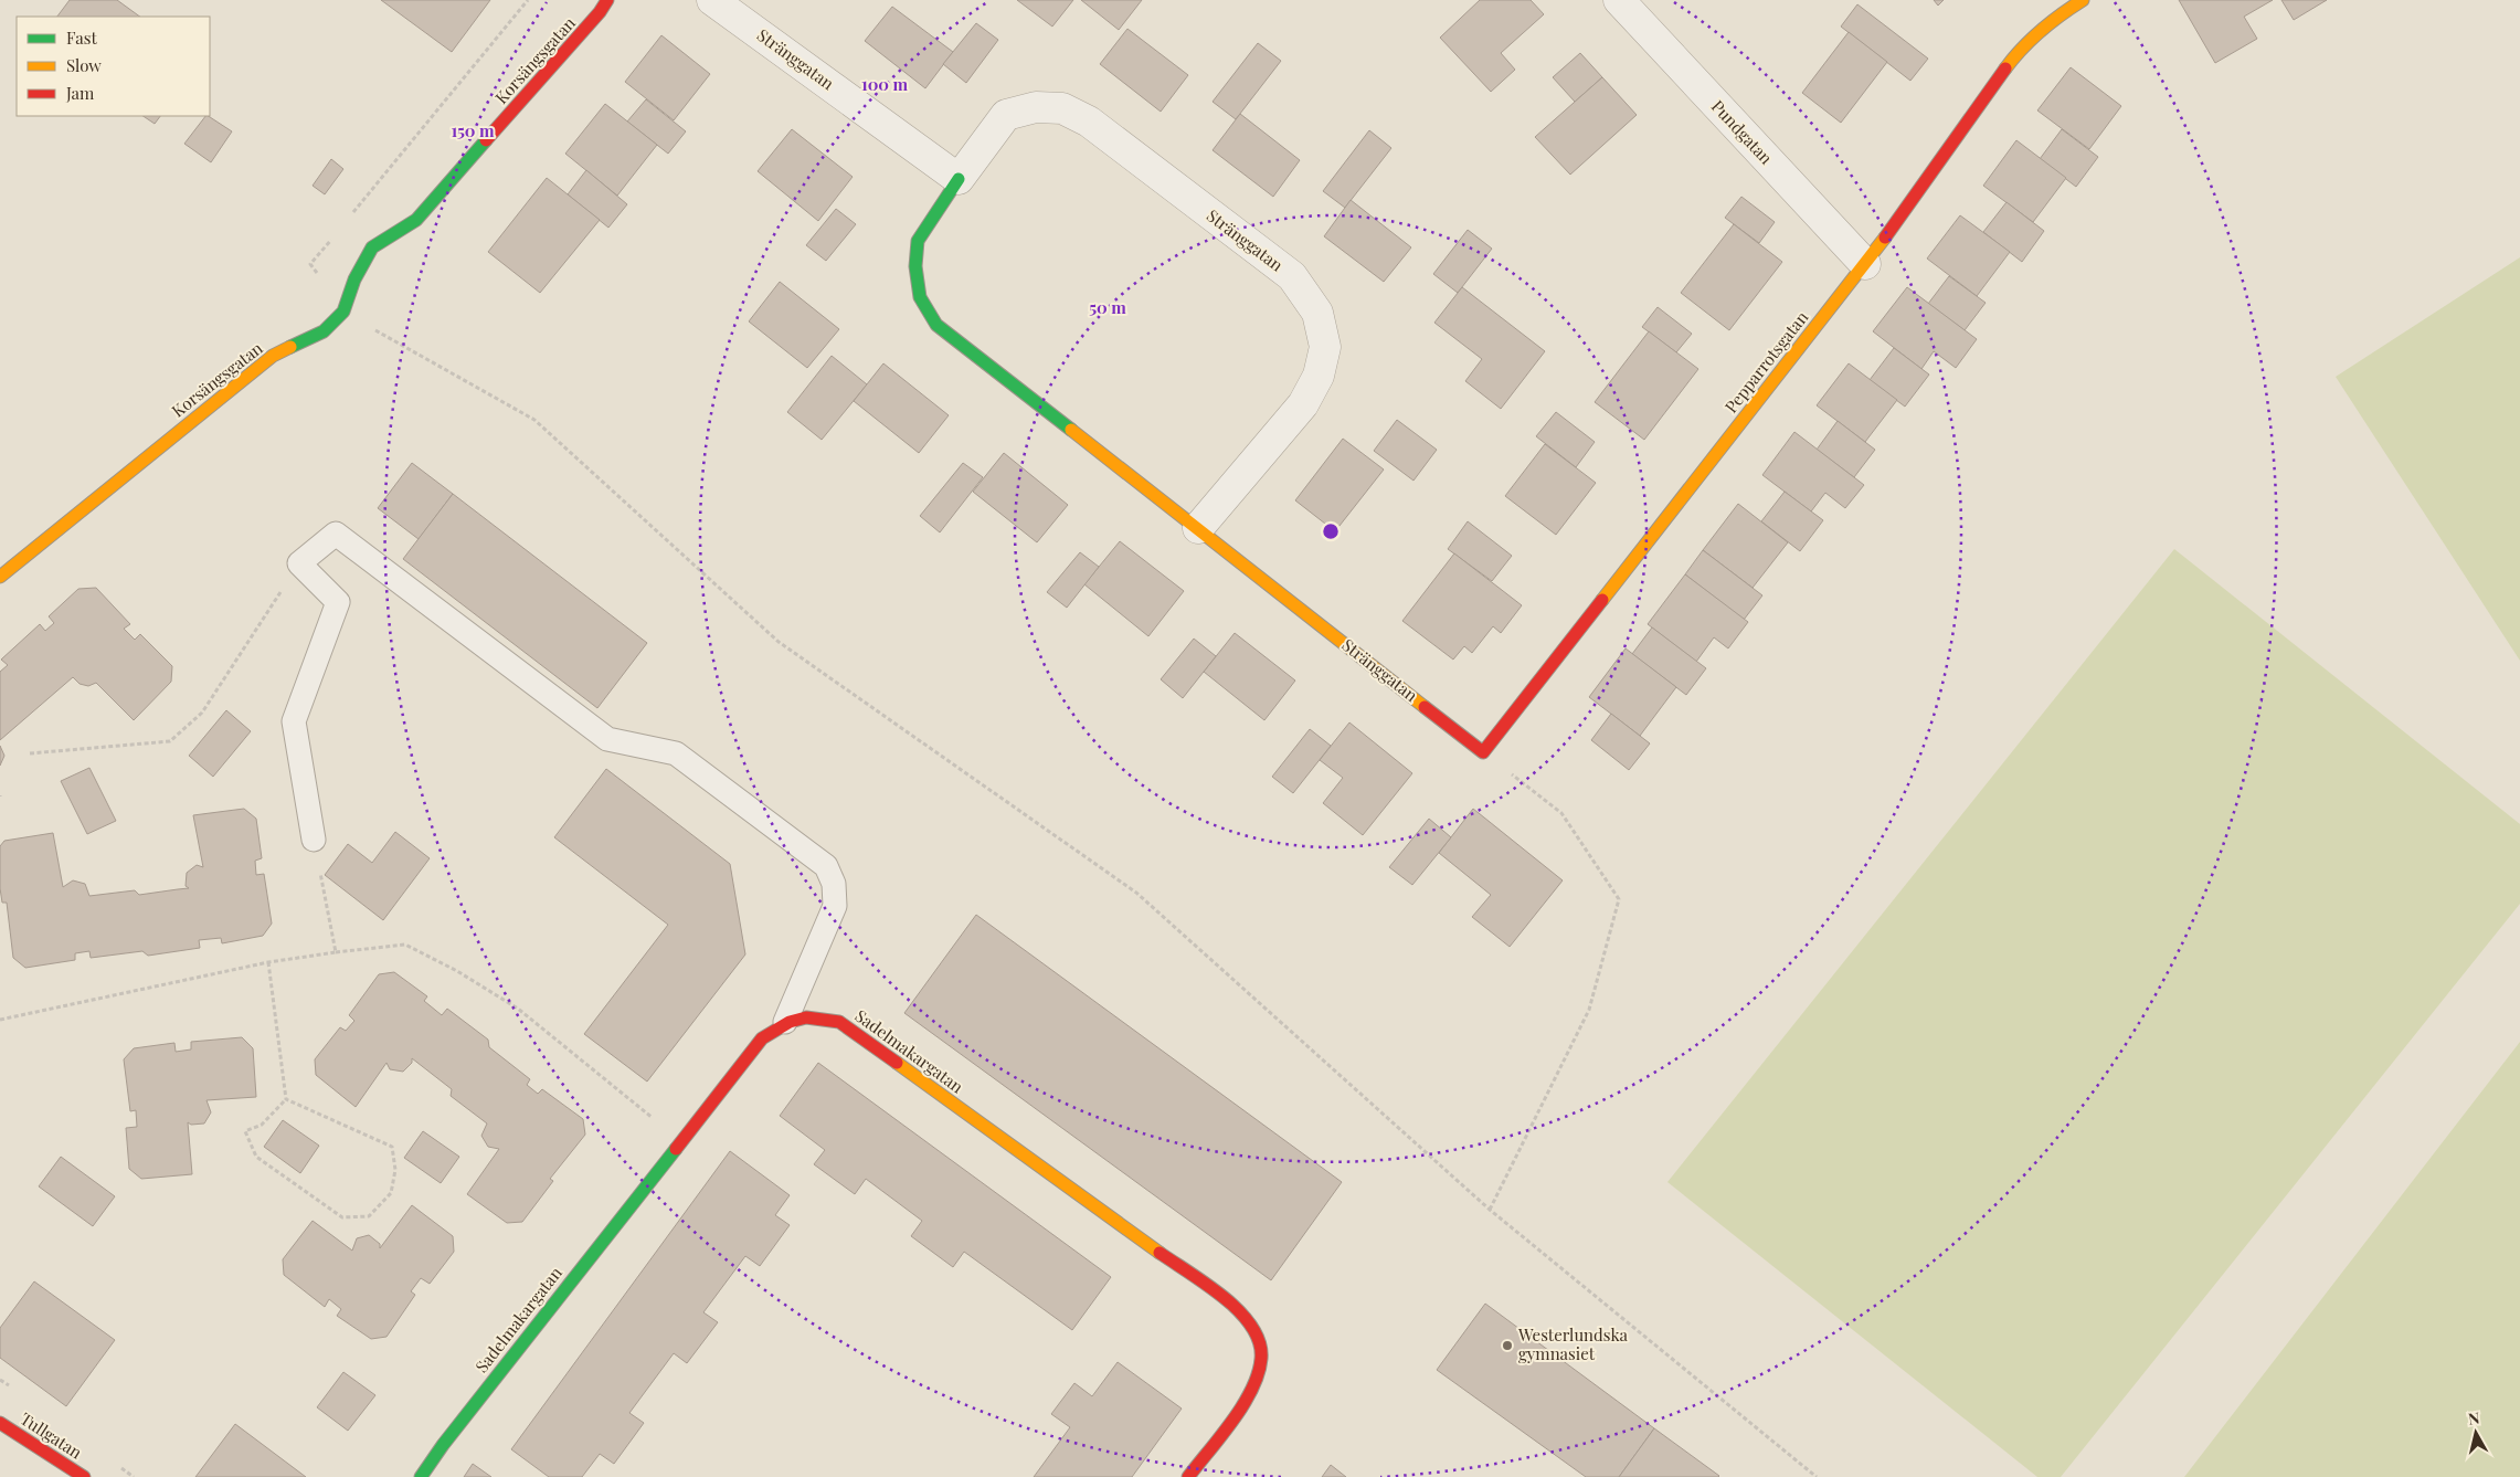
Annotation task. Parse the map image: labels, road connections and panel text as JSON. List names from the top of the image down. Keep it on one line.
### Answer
{"streets":{"street":["Stränggatan","Korsängsgatan","Pundgatan","Pepparrotsgatan","Sadelmakargatan","Tullgatan"]},"crossings":[["Stränggatan","Pepparrotsgatan"],["Pundgatan","Pepparrotsgatan"]],"places":["Westerlundska gymnasiet"],"legend":["Fast","Slow","Jam"],"north":"top","rings":["100 m","150 m","50 m"]}
